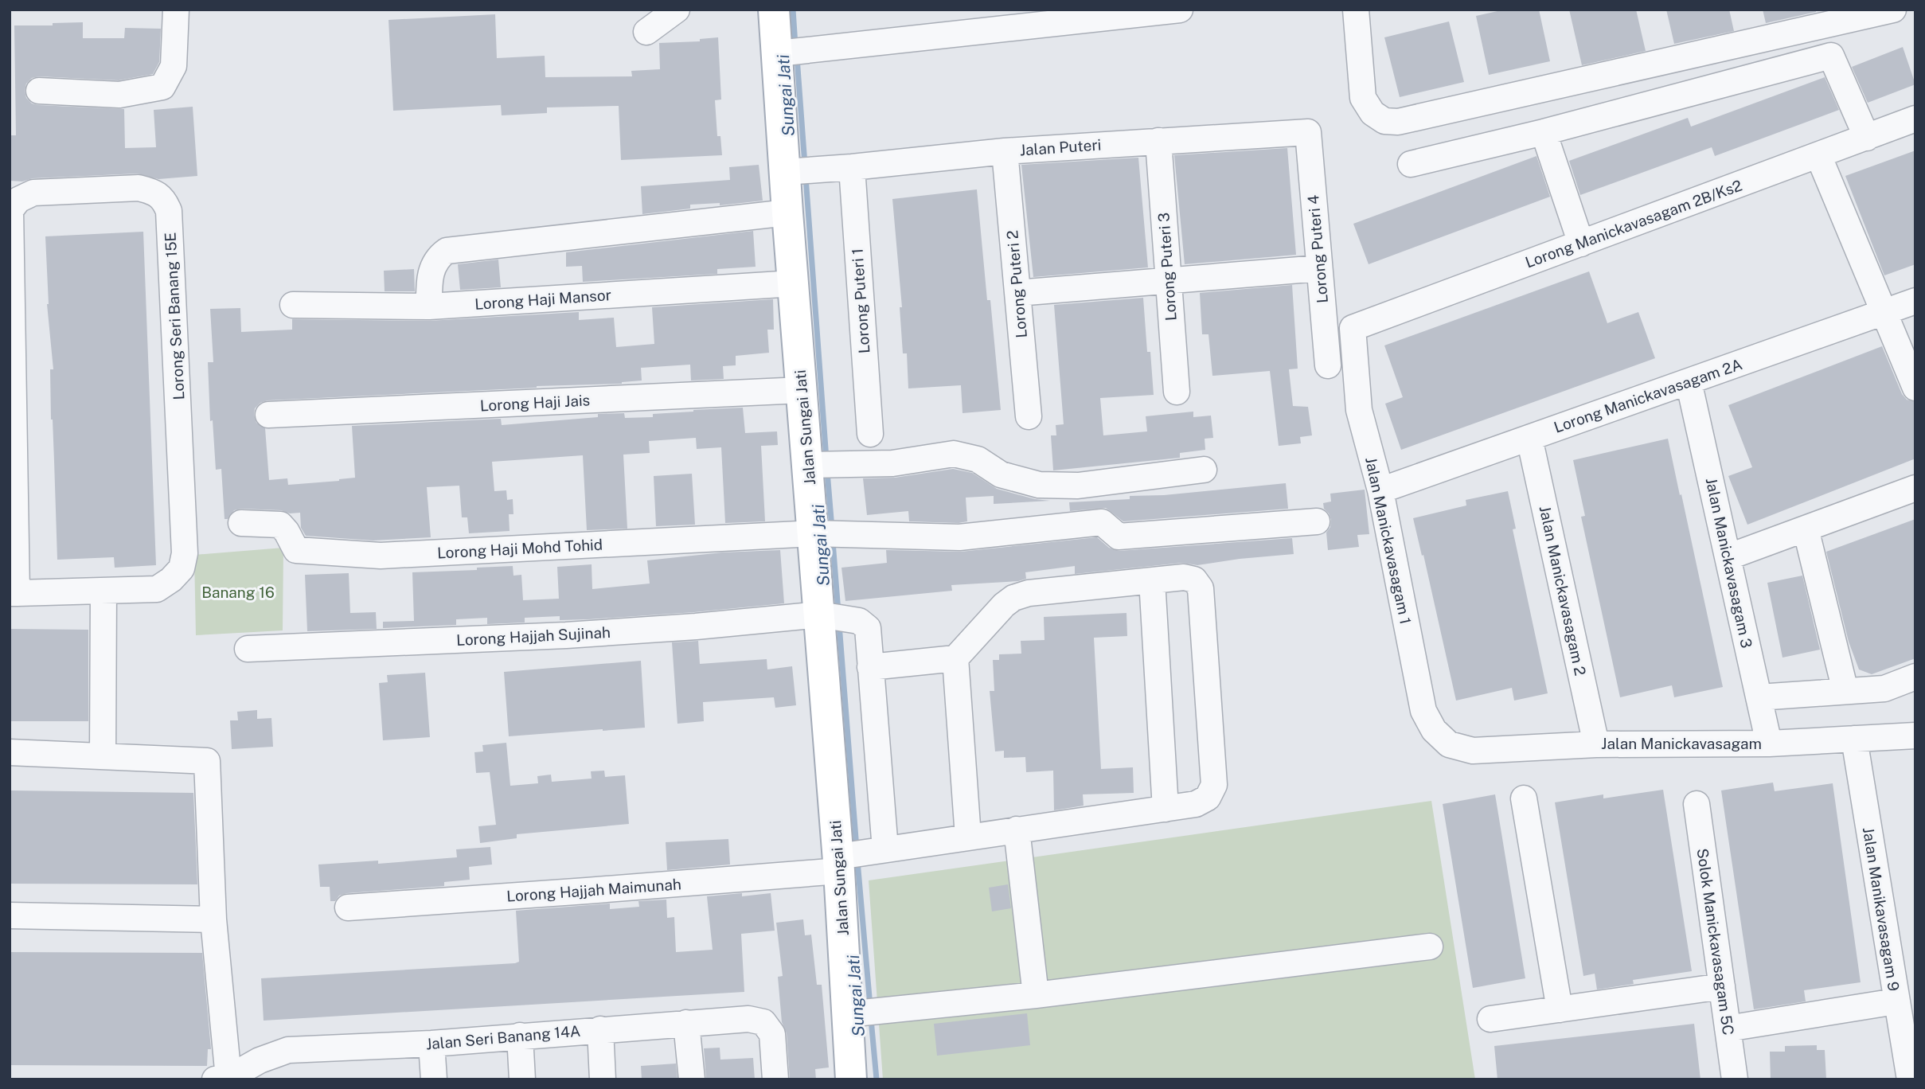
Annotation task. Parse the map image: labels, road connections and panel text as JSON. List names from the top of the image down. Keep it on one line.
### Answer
{"streets":{"main road":["Jalan Sungai Jati"],"street":["Jalan Puteri","Lorong Manickavasagam 2B/Ks2","Lorong Puteri 4","Lorong Puteri 3","Lorong Puteri 2","Lorong Haji Mansor","Lorong Puteri 1","Lorong Seri Banang 15E","Lorong Manickavasagam 2A","Lorong Haji Jais","Jalan Manickavasagam 1","Lorong Haji Mohd Tohid","Jalan Manickavasagam 3","Jalan Manickavasagam 2","Lorong Hajjah Sujinah","Jalan Manickavasagam","Lorong Hajjah Maimunah","Jalan Manikavasagam 9","Solok Manickavasagam 5C","Jalan Seri Banang 14A"]},"crossings":[["Jalan Puteri","Lorong Puteri 4"],["Jalan Puteri","Lorong Puteri 3"],["Jalan Puteri","Lorong Puteri 2"],["Jalan Puteri","Lorong Puteri 1"],["Jalan Puteri","Jalan Sungai Jati"],["Lorong Manickavasagam 2B/Ks2","Jalan Manickavasagam 1"],["Lorong Haji Mansor","Jalan Sungai Jati"],["Lorong Manickavasagam 2A","Jalan Manickavasagam 1"],["Lorong Manickavasagam 2A","Jalan Manickavasagam 3"],["Lorong Manickavasagam 2A","Jalan Manickavasagam 2"],["Lorong Haji Jais","Jalan Sungai Jati"],["Jalan Sungai Jati","Lorong Haji Mohd Tohid"],["Jalan Sungai Jati","Lorong Hajjah Sujinah"],["Jalan Sungai Jati","Lorong Hajjah Maimunah"],["Jalan Manickavasagam 1","Jalan Manickavasagam"],["Jalan Manickavasagam 3","Jalan Manickavasagam"],["Jalan Manickavasagam 2","Jalan Manickavasagam"],["Jalan Manickavasagam","Jalan Manikavasagam 9"]],"water":["Sungai Jati"],"parks":["Banang 16"]}
